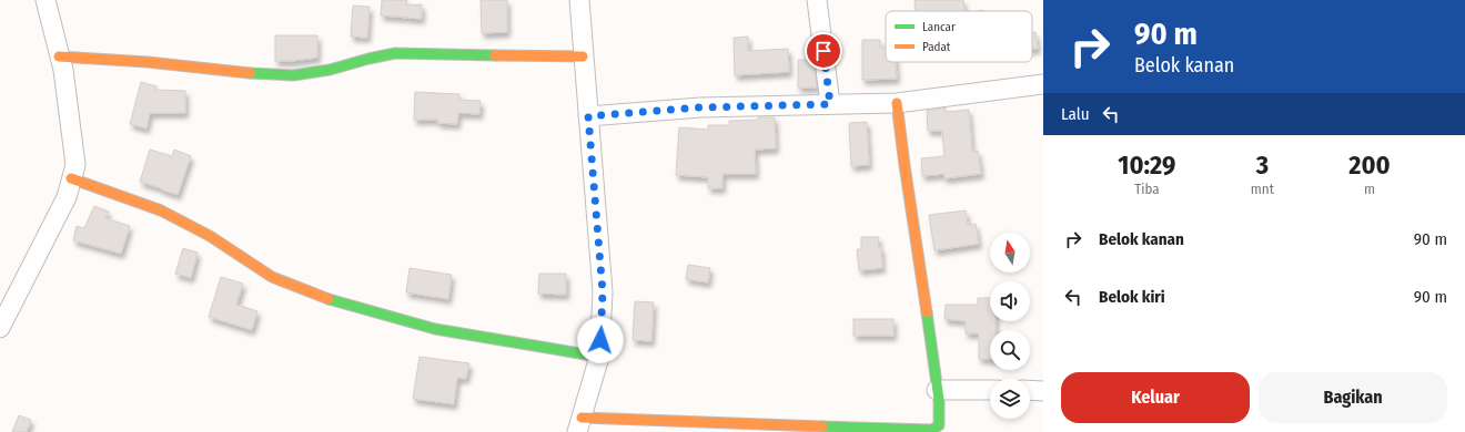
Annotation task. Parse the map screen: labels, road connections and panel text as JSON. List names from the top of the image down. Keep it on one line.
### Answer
{"legend":["Lancar","Padat"],"north":"top","page":{"turn":["90 m","Belok kanan"],"then":"Lalu","eta":["10:29","Tiba","3","mnt","200","m"],"list":[{"name":"Belok kanan","value":"90 m"},{"name":"Belok kiri","value":"90 m"}],"buttons":["Keluar","Bagikan"]}}
